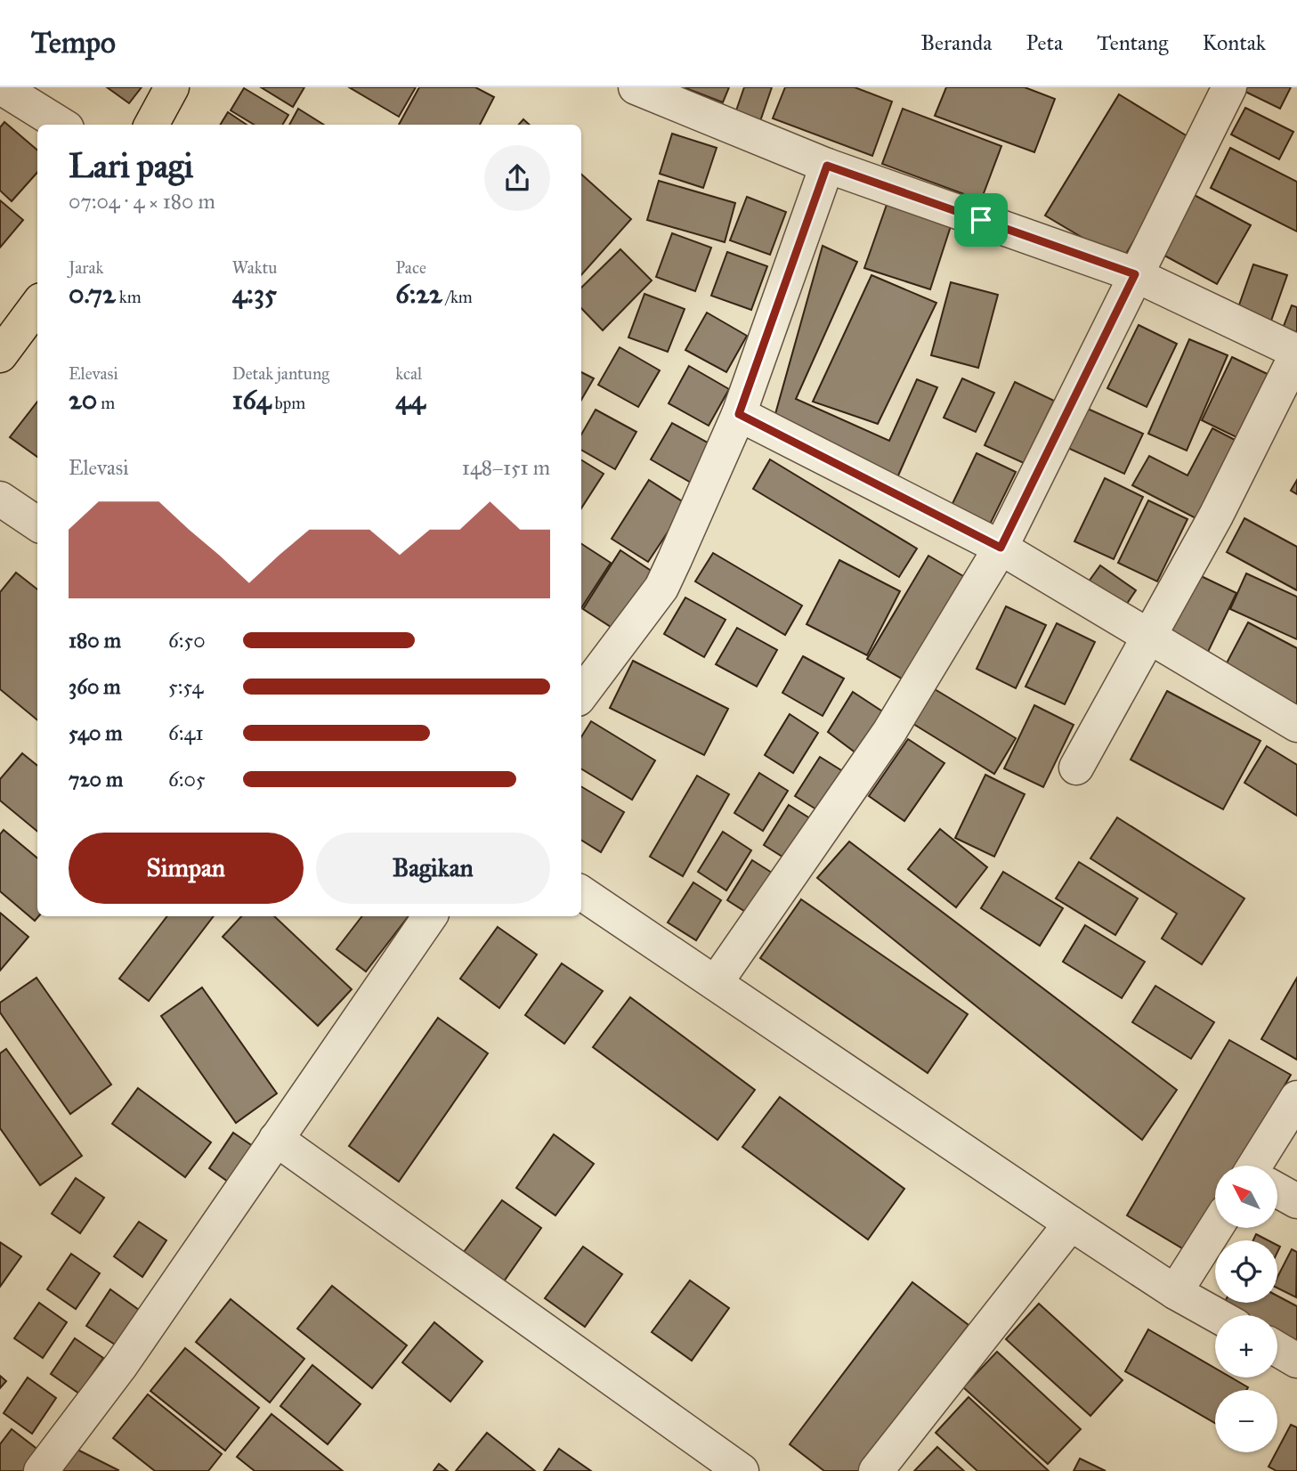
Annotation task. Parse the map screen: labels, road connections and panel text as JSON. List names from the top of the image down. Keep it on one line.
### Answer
{"north":"top left","page":{"header":"Tempo","nav":["Beranda","Peta","Tentang","Kontak"],"heading":["Lari pagi","07:04 · 4 × 180 m"],"stats":[["Jarak","0.72 km"],["Waktu","4:35"],["Pace","6:22 /km"],["Elevasi","20 m"],["Detak jantung","164 bpm"],["kcal","44"]],"chart":["Elevasi","148–151 m"],"list":[{"name":"180 m","note":"6:50"},{"name":"360 m","note":"5:54"},{"name":"540 m","note":"6:41"},{"name":"720 m","note":"6:05"}],"buttons":["Simpan","Bagikan"],"map_buttons":["+","−"]}}
